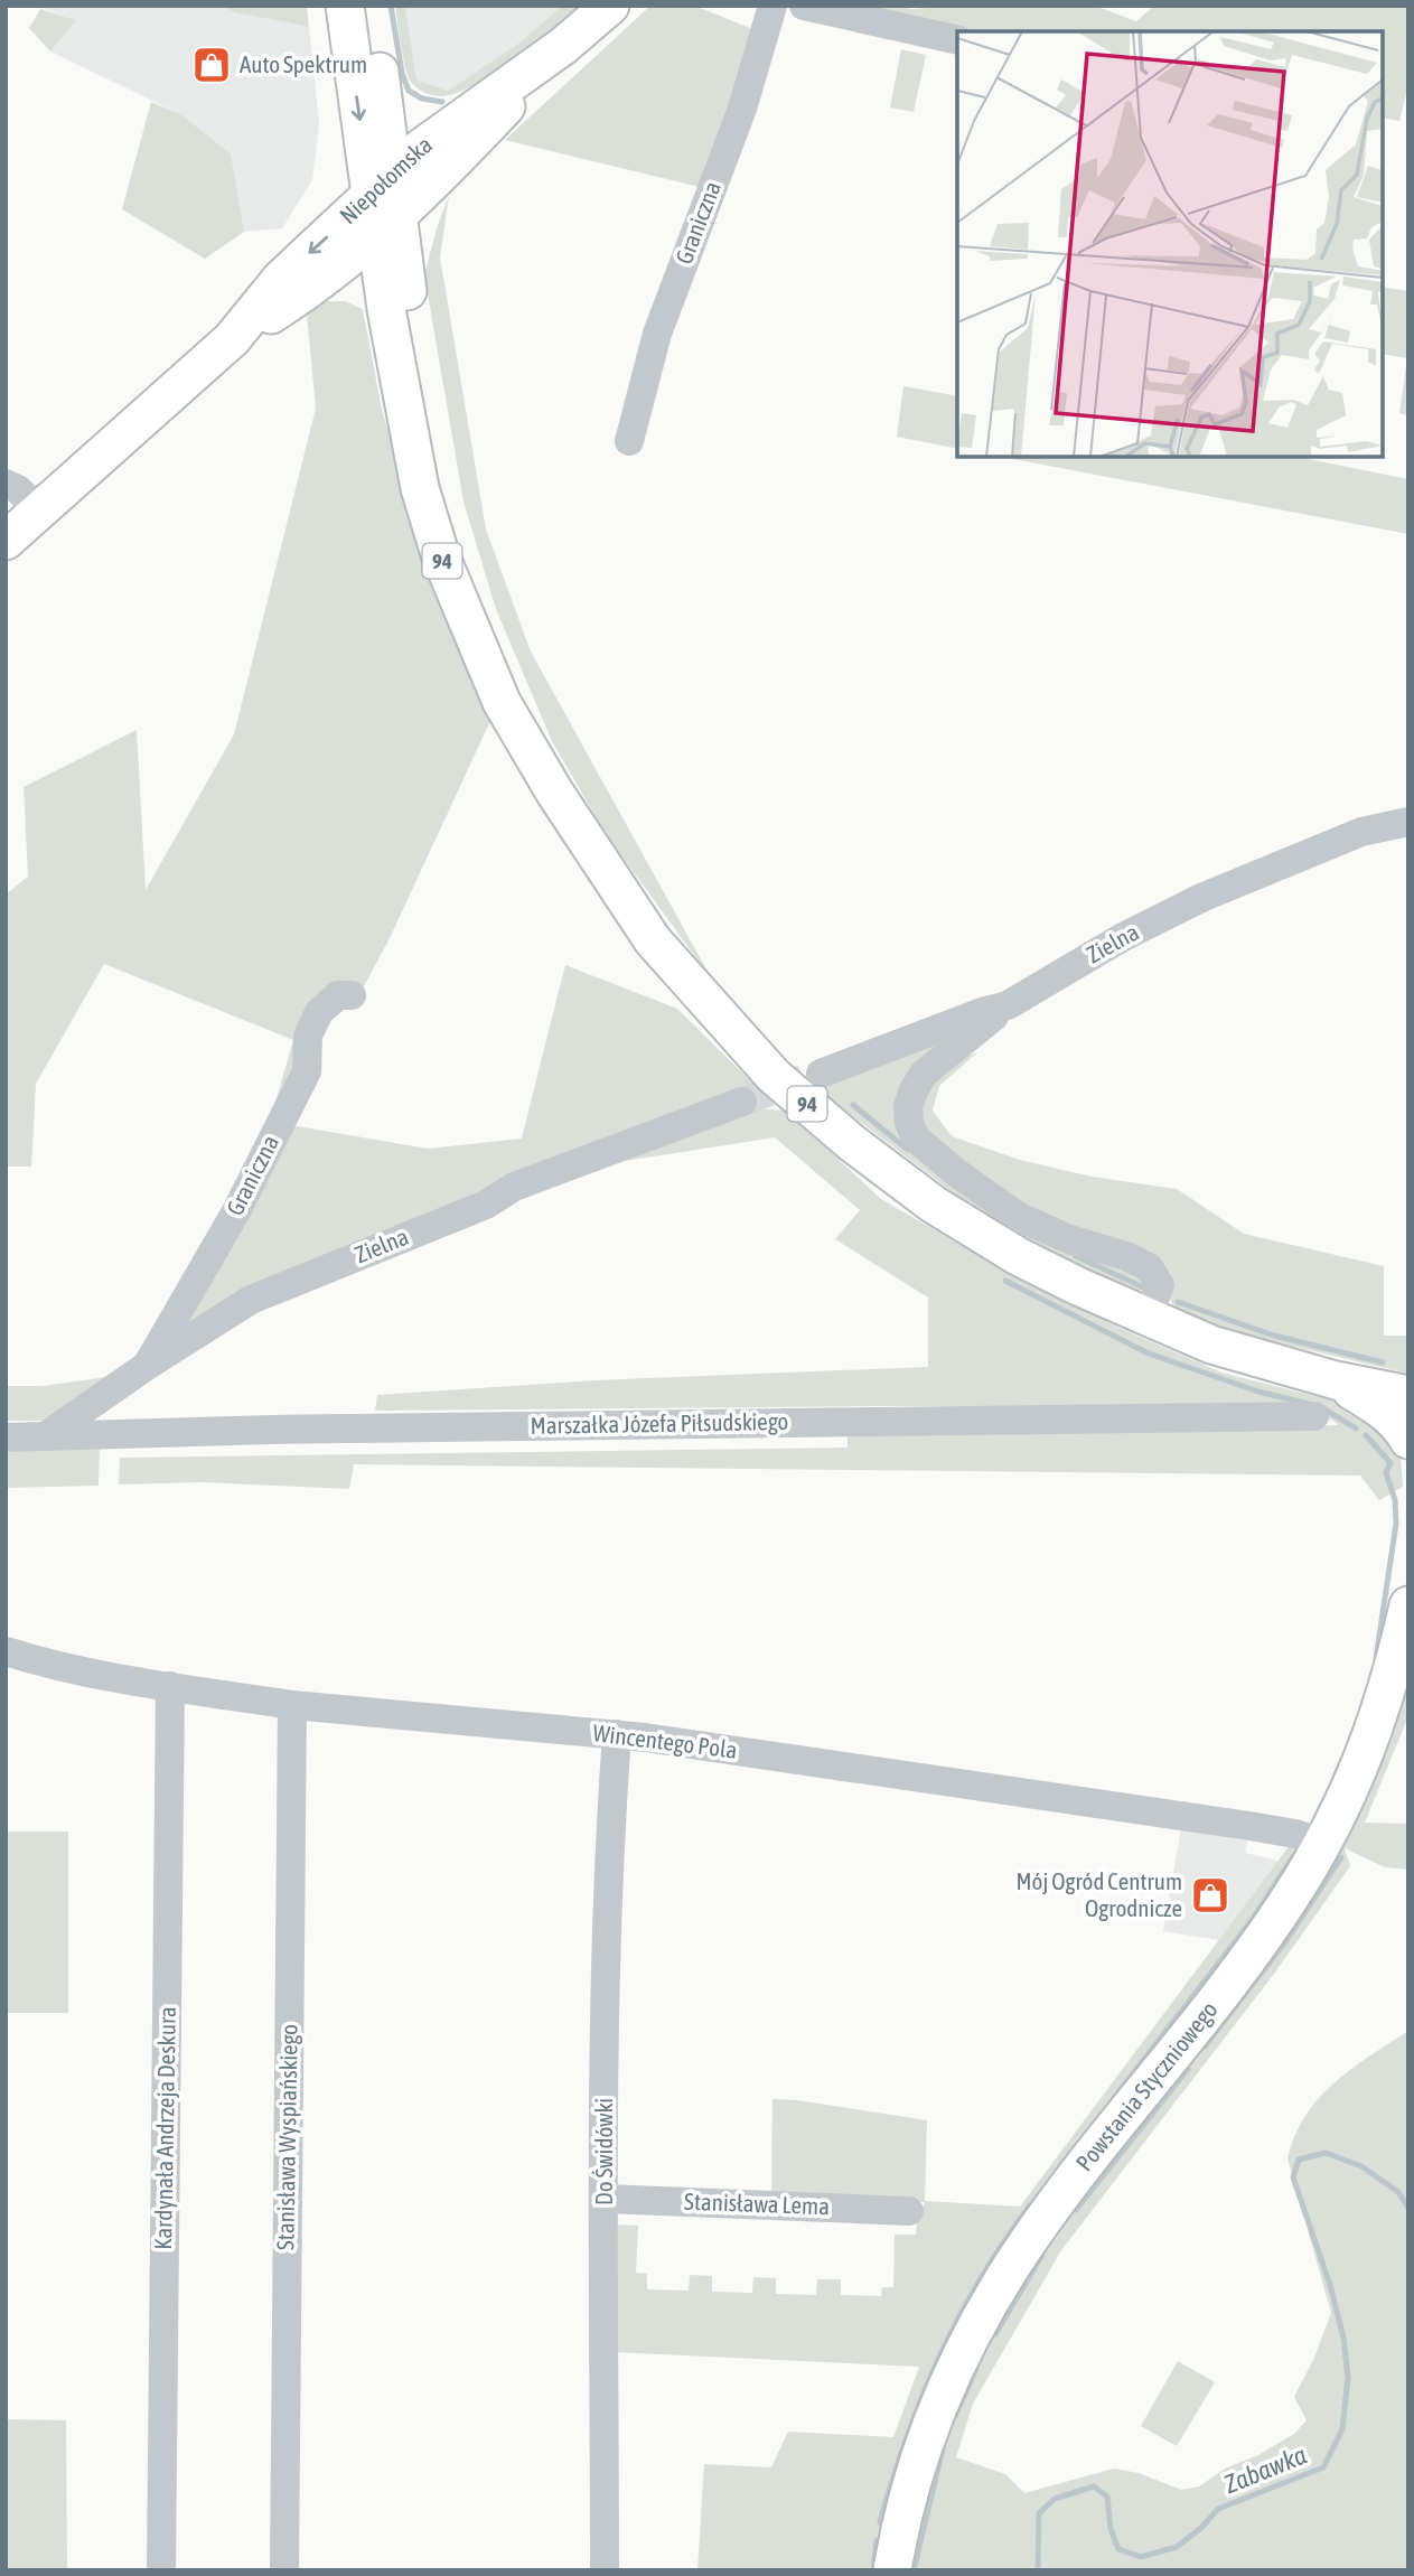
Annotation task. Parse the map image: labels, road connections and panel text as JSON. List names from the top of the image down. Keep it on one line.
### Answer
{"streets":{"main road":["Niepołomska","94","Powstania Styczniowego"],"street":["Graniczna","Zielna","Marszałka Józefa Piłsudskiego","Wincentego Pola","Kardynała Andrzeja Deskura","Stanisława Wyspiańskiego","Do Świdówki","Stanisława Lema"]},"crossings":[["Niepołomska","94"],["Graniczna","Zielna"],["Zielna","Marszałka Józefa Piłsudskiego"],["Wincentego Pola","Powstania Styczniowego"],["Wincentego Pola","Kardynała Andrzeja Deskura"],["Wincentego Pola","Stanisława Wyspiańskiego"],["Wincentego Pola","Do Świdówki"],["Do Świdówki","Stanisława Lema"]],"water":["Zabawka"],"places":{"shop":["Auto Spektrum","Mój Ogród Centrum Ogrodnicze"]}}
